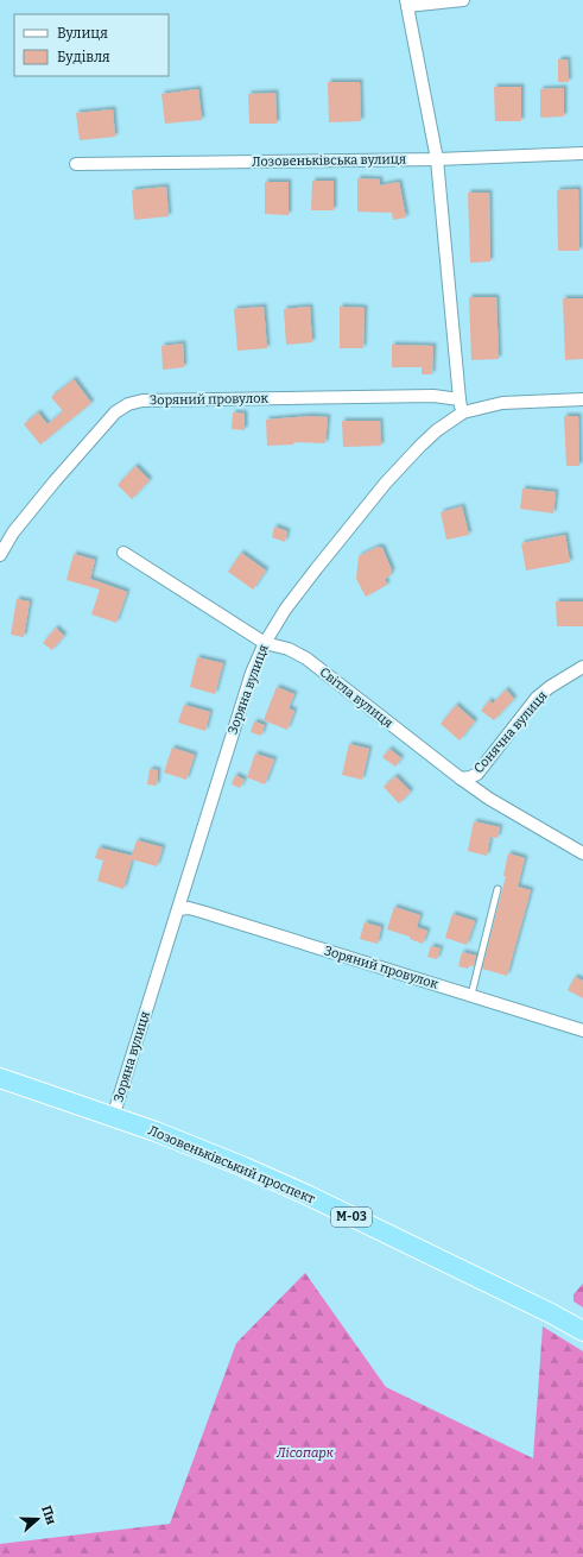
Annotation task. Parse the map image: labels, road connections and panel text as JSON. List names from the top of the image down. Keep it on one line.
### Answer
{"streets":{"highway":["Лозовеньківський проспект","М-03"],"street":["Лозовеньківська вулиця","Зоряний провулок","Зоряна вулиця","Світла вулиця","Сонячна вулиця"]},"crossings":[["Зоряний провулок","Зоряна вулиця"],["Зоряна вулиця","Світла вулиця"],["Зоряна вулиця","Лозовеньківський проспект"],["Світла вулиця","Сонячна вулиця"]],"parks":["Лісопарк"],"legend":["Вулиця","Будівля"],"north":"right"}
